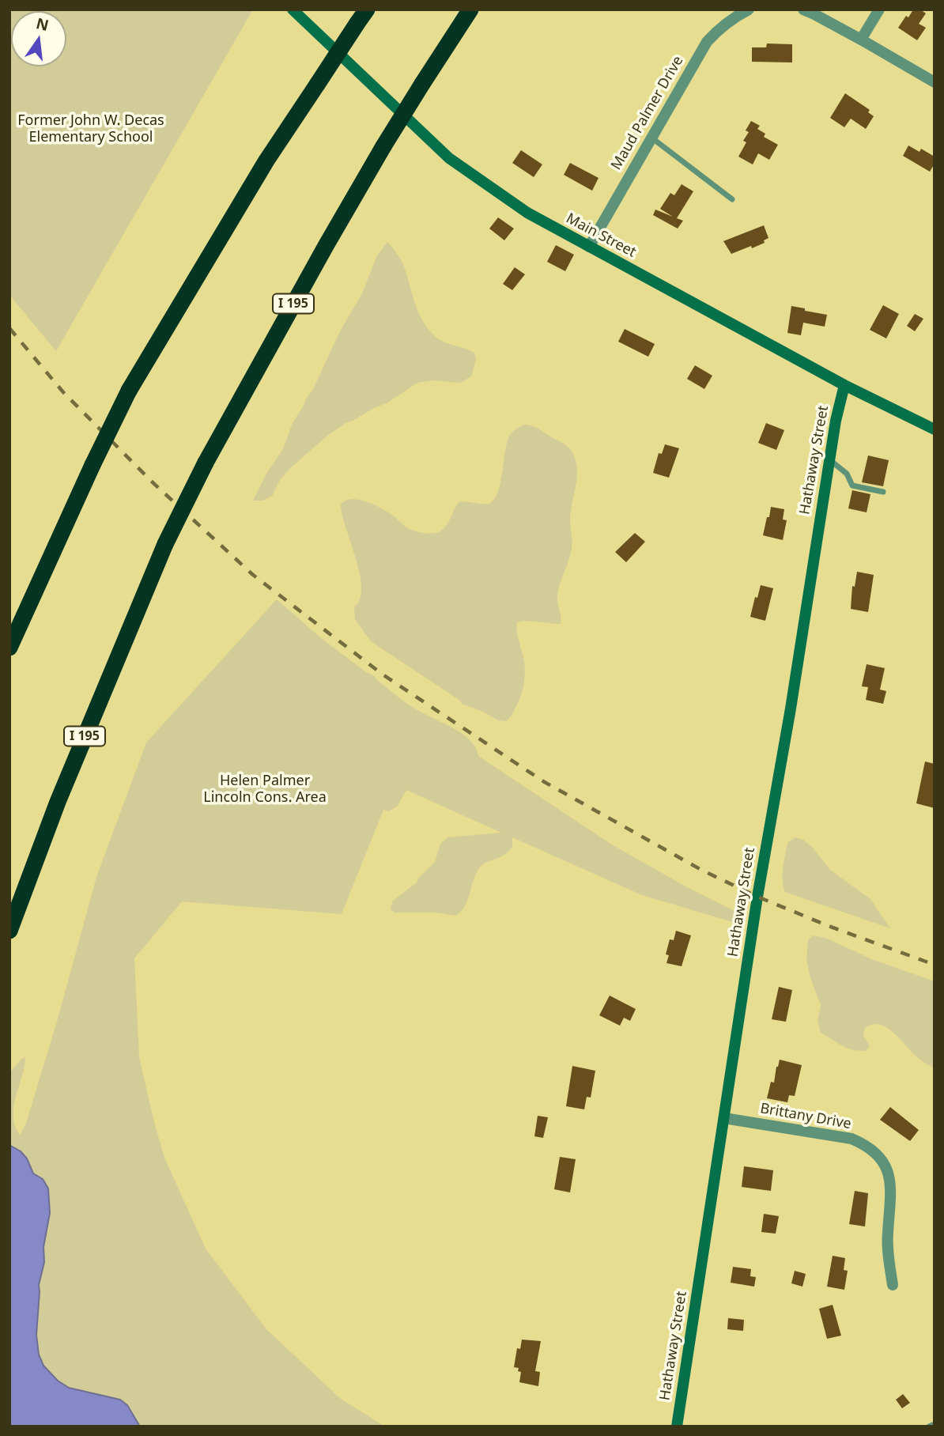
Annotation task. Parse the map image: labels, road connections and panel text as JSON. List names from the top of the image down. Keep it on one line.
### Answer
{"streets":{"highway":["I 195"],"street":["Maud Palmer Drive","Main Street","Hathaway Street","Brittany Drive"]},"crossings":[["Maud Palmer Drive","Main Street"],["Main Street","Hathaway Street"],["Hathaway Street","Brittany Drive"]],"parks":["Former John W. Decas Elementary School","Helen Palmer Lincoln Cons. Area"],"north":"top"}
